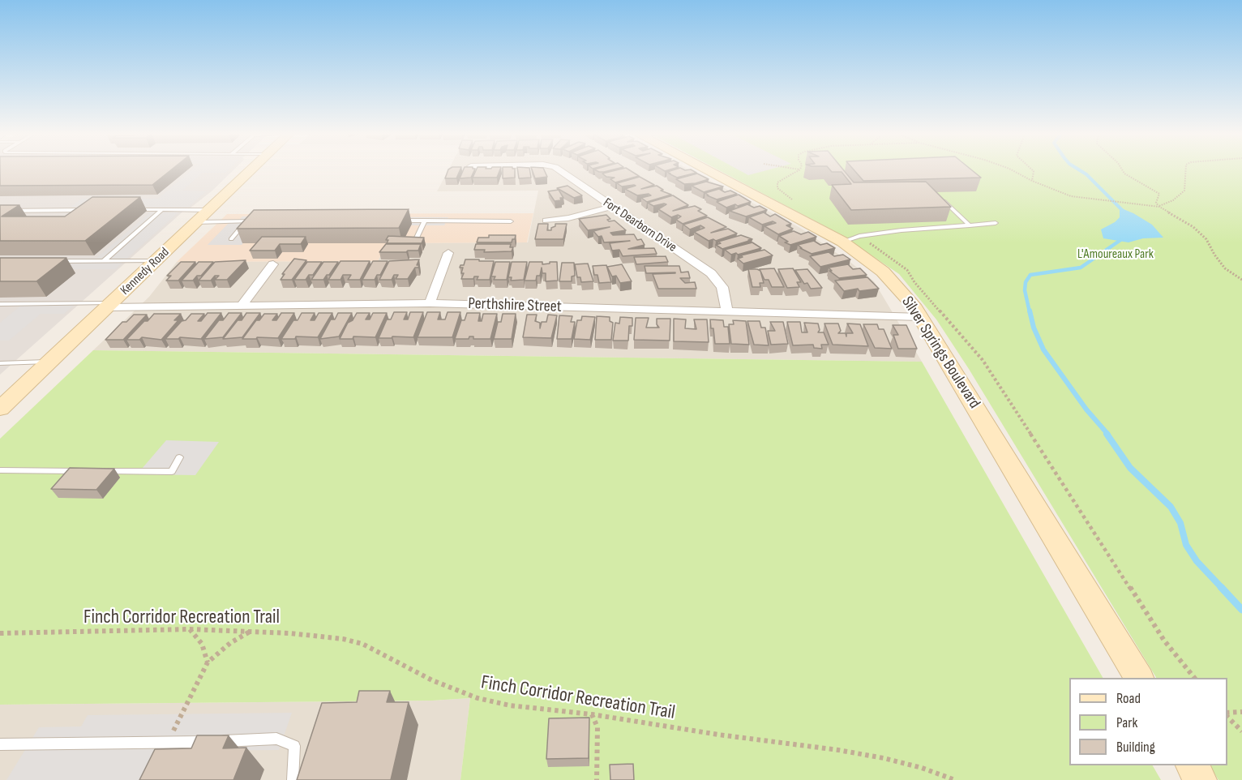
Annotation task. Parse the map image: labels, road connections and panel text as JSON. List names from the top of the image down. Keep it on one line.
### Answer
{"streets":{"street":["Fort Dearborn Drive","Kennedy Road","Perthshire Street","Silver Springs Boulevard"],"path":["Finch Corridor Recreation Trail"]},"crossings":[["Fort Dearborn Drive","Perthshire Street"],["Kennedy Road","Perthshire Street"],["Perthshire Street","Silver Springs Boulevard"]],"parks":["L'Amoureaux Park"],"legend":["Road","Park","Building"]}
